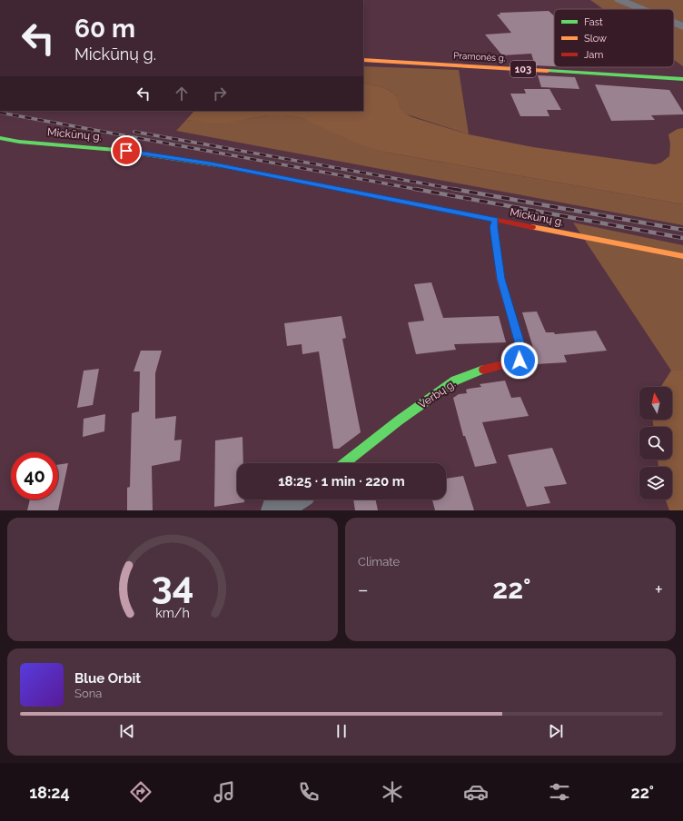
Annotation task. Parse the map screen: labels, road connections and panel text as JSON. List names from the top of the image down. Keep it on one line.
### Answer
{"streets":{"street":["Pramonės g.","103","Mickūnų g.","Verbų g."]},"crossings":[["Mickūnų g.","Verbų g."]],"legend":["Fast","Slow","Jam"],"north":"top","page":{"turn":["60 m","Mickūnų g."],"limit":"40","trip":"18:25 · 1 min · 220 m","tile":"Climate","heat":["−","22°","+"],"song":["Blue Orbit","Sona"],"tabs":["18:24","22°"],"gauge":["34","km/h"]}}
